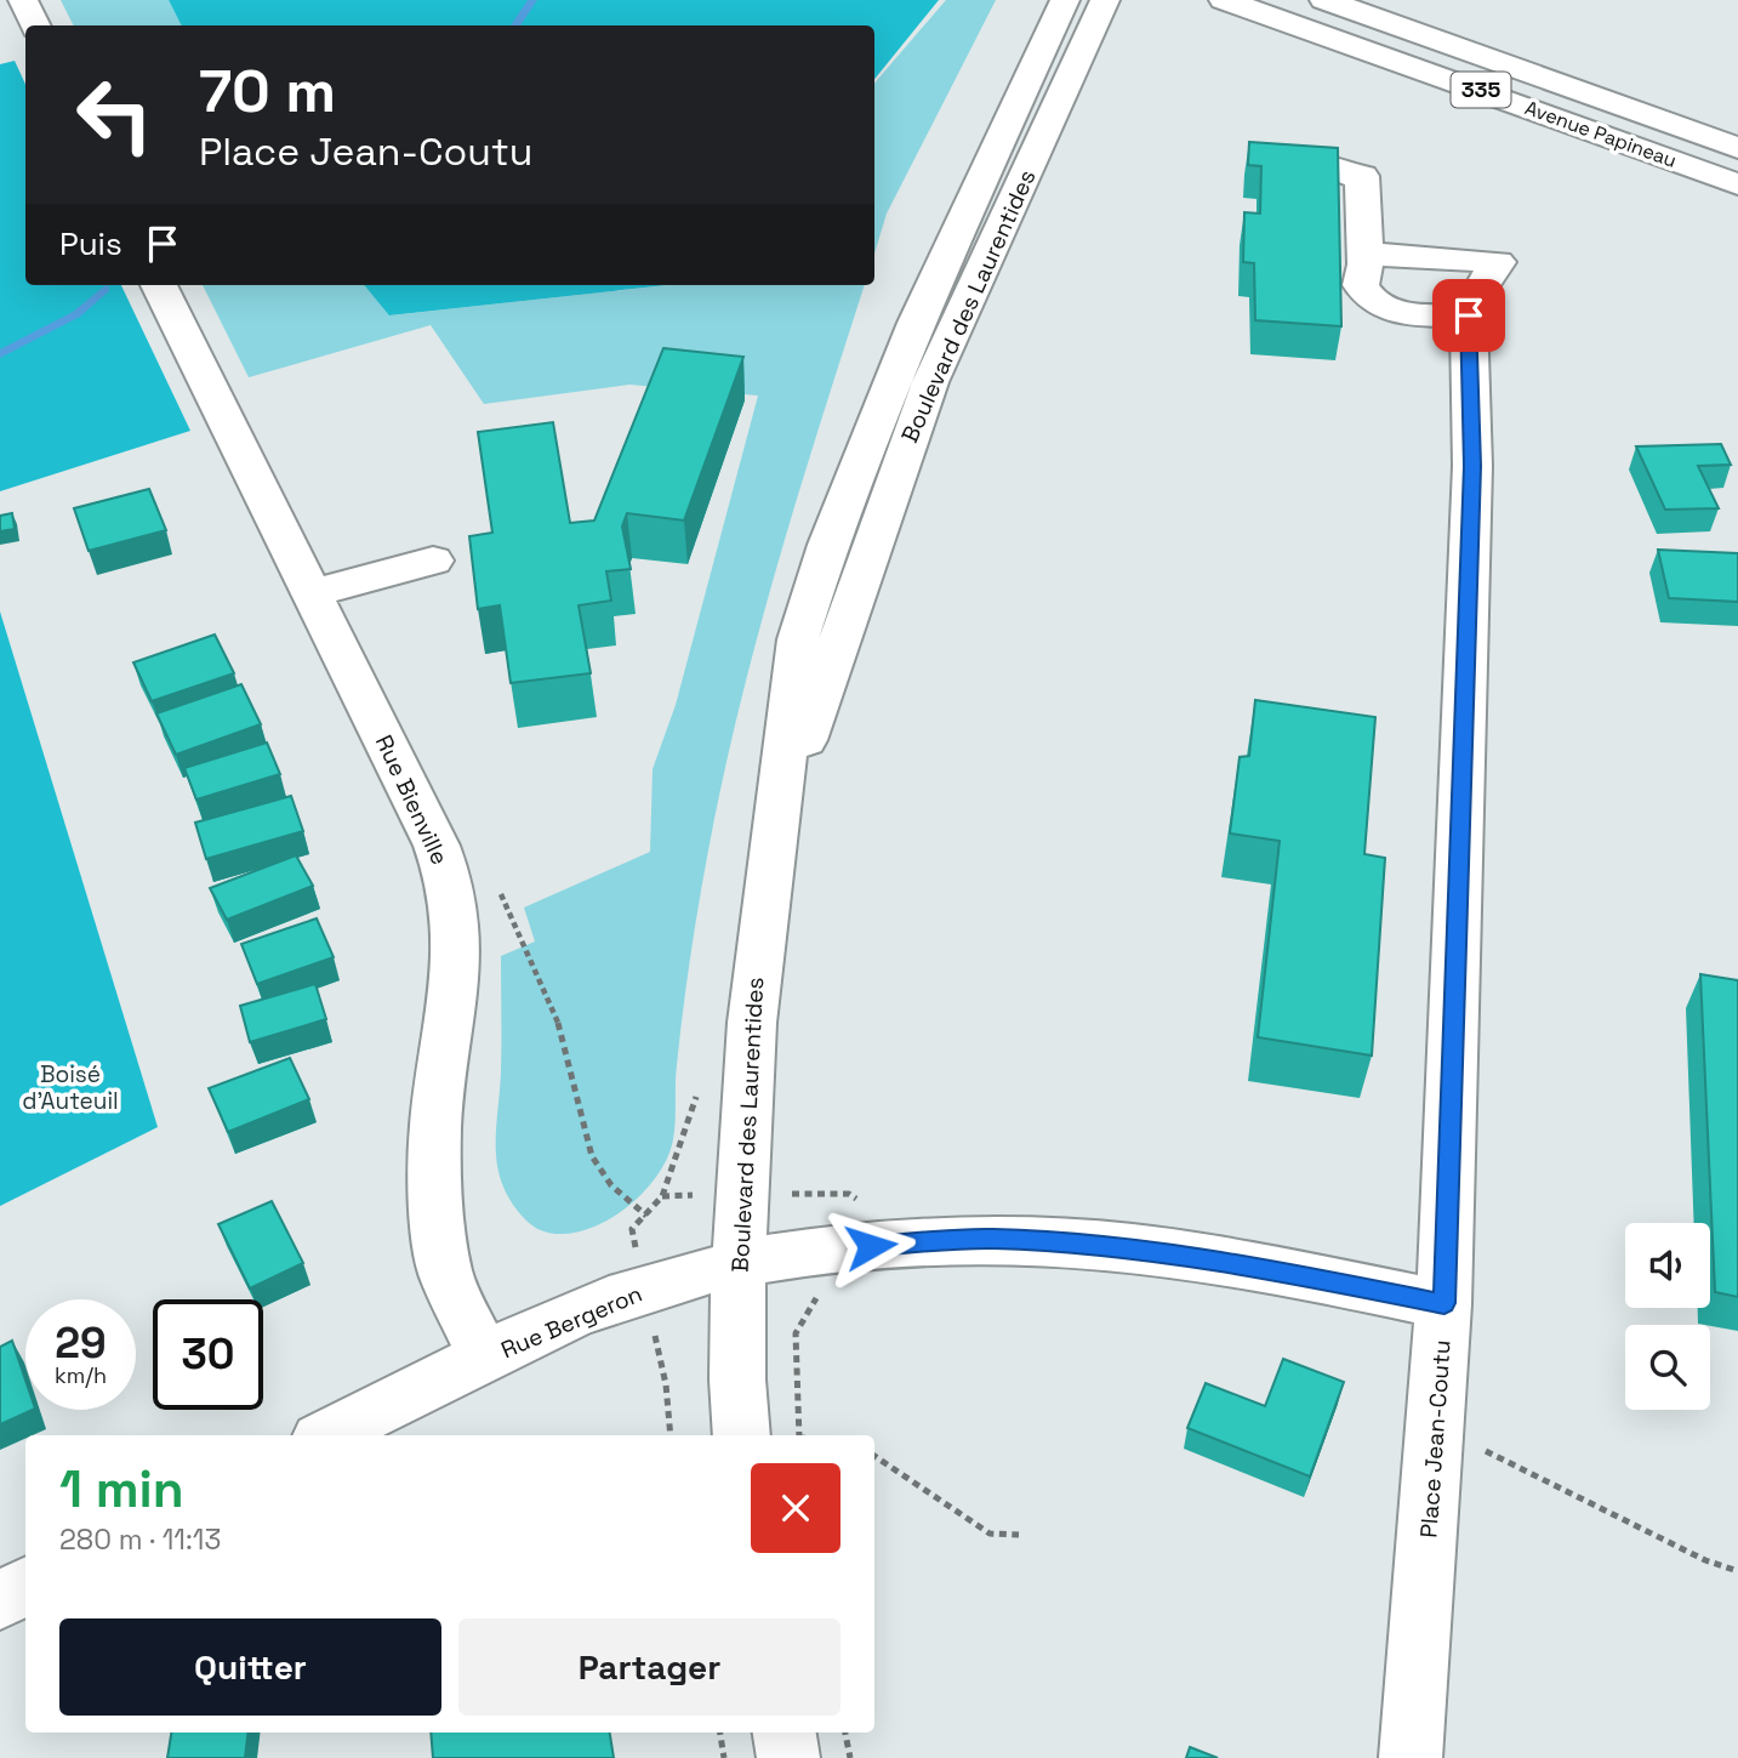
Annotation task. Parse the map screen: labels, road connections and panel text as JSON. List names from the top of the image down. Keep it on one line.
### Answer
{"streets":{"main road":["335","Avenue Papineau","Boulevard des Laurentides","Rue Bienville","Rue Bergeron","Place Jean-Coutu"]},"crossings":[["Boulevard des Laurentides","Rue Bergeron"],["Rue Bienville","Rue Bergeron"],["Rue Bergeron","Place Jean-Coutu"]],"parks":["Boisé d'Auteuil"],"page":{"turn":["70 m","Place Jean-Coutu"],"then":"Puis","speed":"29 km/h","limit":"30","heading":["1 min","280 m · 11:13"],"buttons":["Quitter","Partager"]}}
